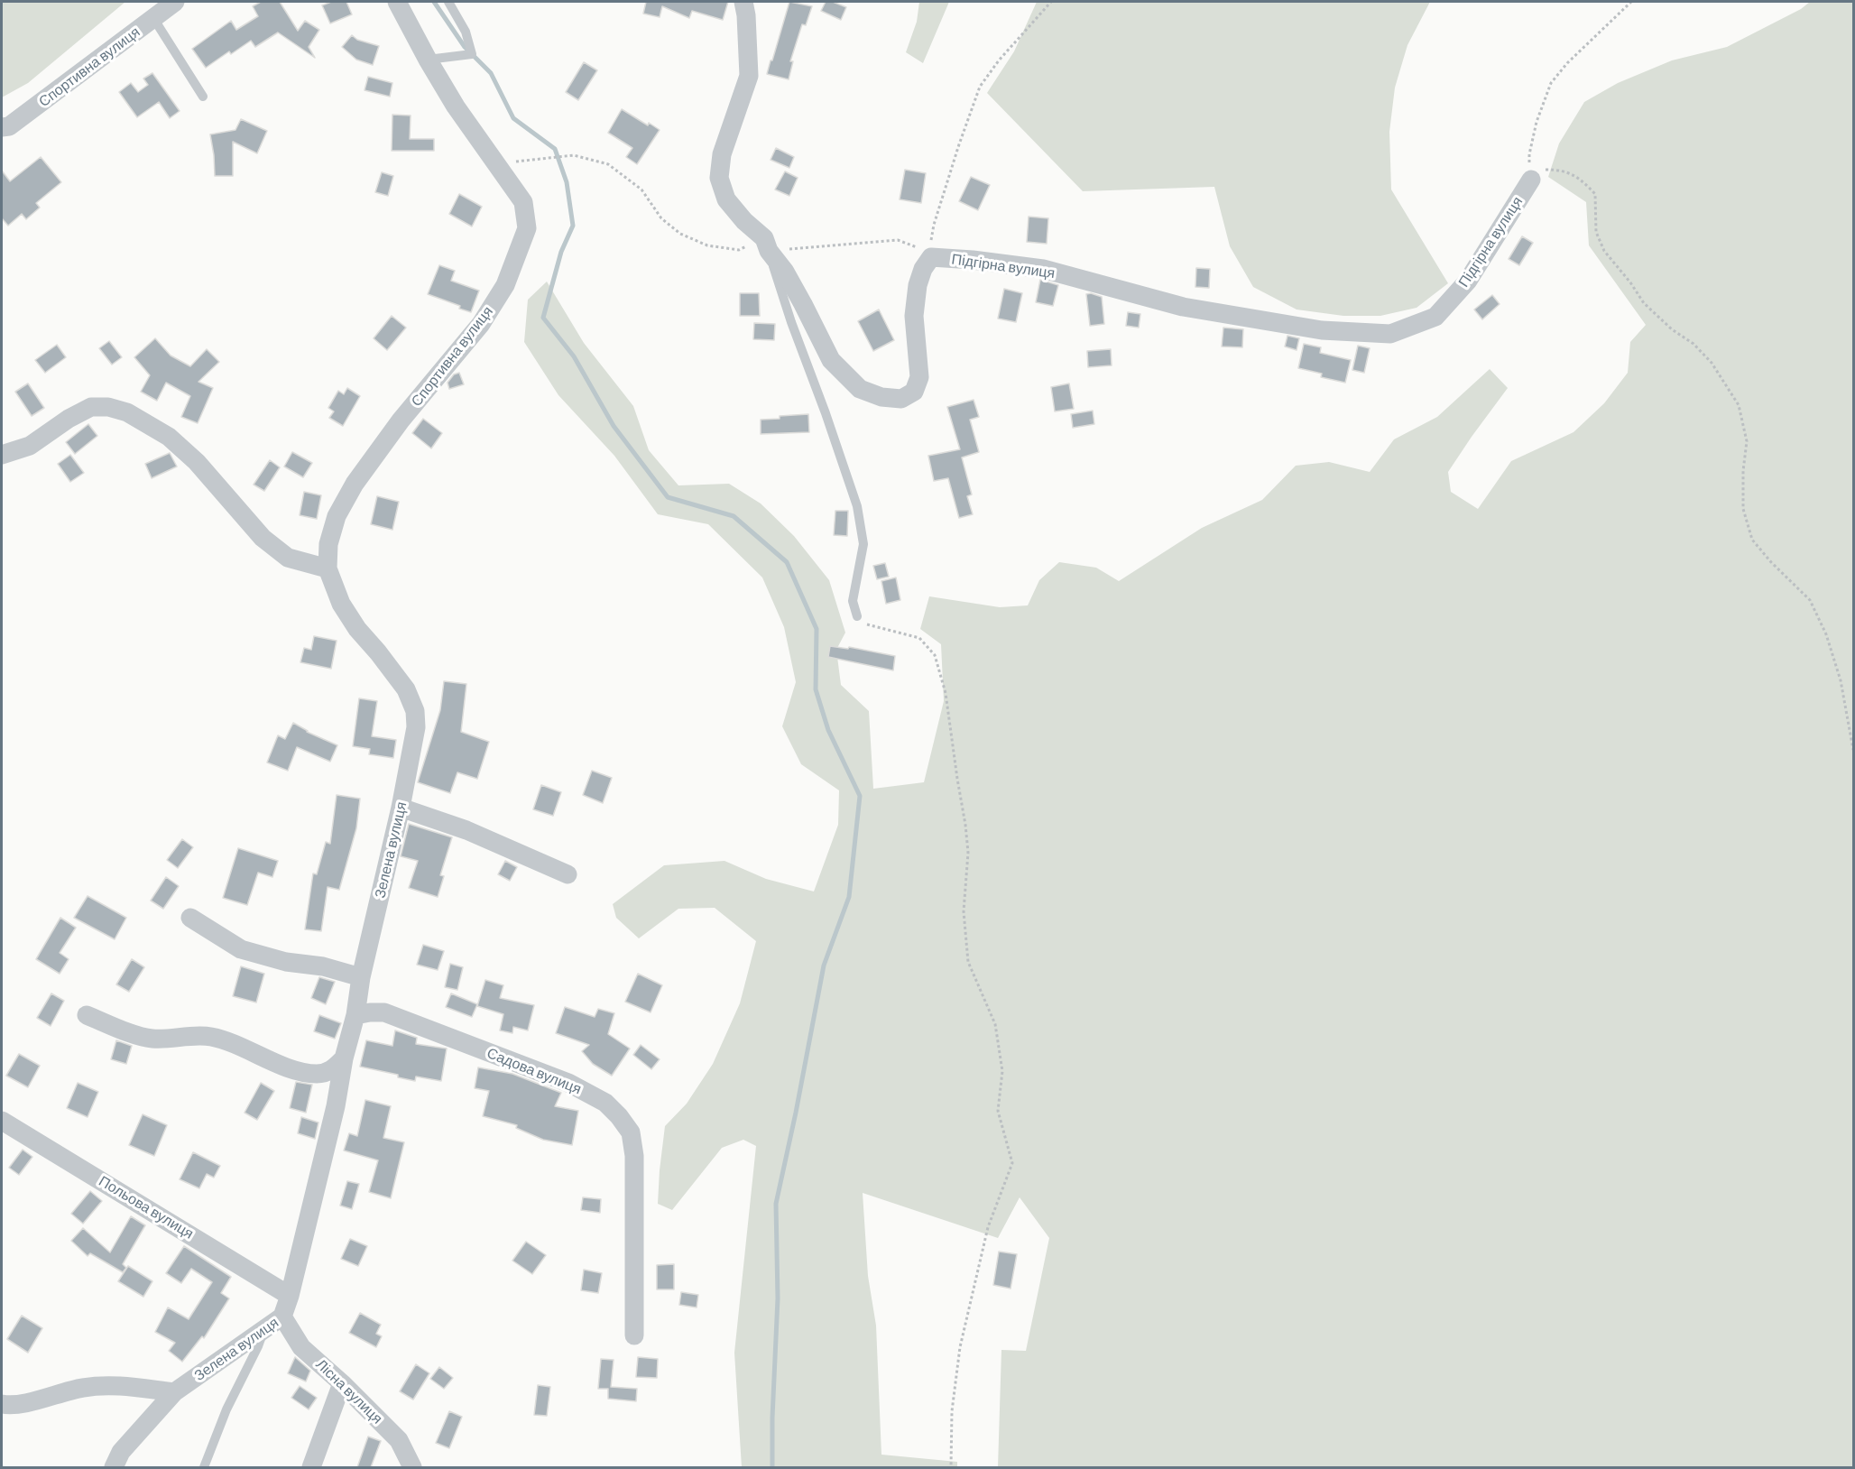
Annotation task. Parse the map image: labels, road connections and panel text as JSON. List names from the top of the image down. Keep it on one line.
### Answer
{"streets":{"street":["Спортивна вулиця","Підгірна вулиця","Зелена вулиця","Садова вулиця","Польова вулиця","Лісна вулиця"]},"crossings":[["Спортивна вулиця","Зелена вулиця"],["Зелена вулиця","Садова вулиця"],["Зелена вулиця","Польова вулиця"],["Зелена вулиця","Лісна вулиця"]]}
